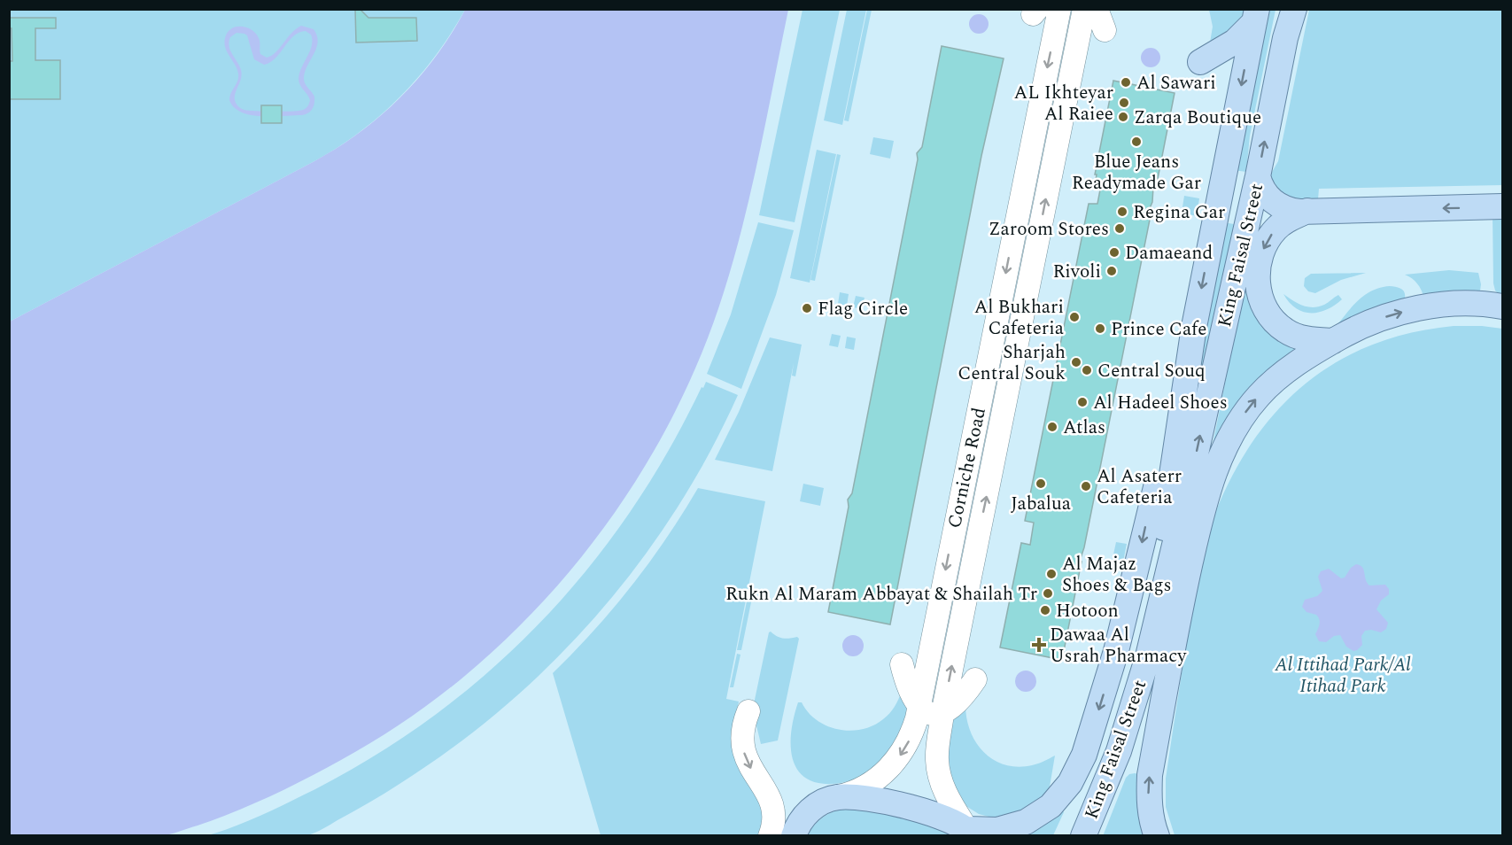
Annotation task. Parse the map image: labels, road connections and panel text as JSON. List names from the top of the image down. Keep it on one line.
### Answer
{"streets":{"main road":["King Faisal Street","Corniche Road"]},"parks":["Al Ittihad Park/Al Itihad Park"],"places":{"other":["Al Sawari","AL Ikhteyar Al Raiee","Zarqa Boutique","Blue Jeans Readymade Gar","Regina Gar","Zaroom Stores","Damaeand","Rivoli","Flag Circle","Al Bukhari Cafeteria","Prince Cafe","Sharjah Central Souk","Central Souq","Al Hadeel Shoes","Atlas","Jabalua","Al Asaterr Cafeteria","Al Majaz Shoes & Bags","Rukn Al Maram Abbayat & Shailah Tr","Hotoon"],"health":["Dawaa Al Usrah Pharmacy"]}}
